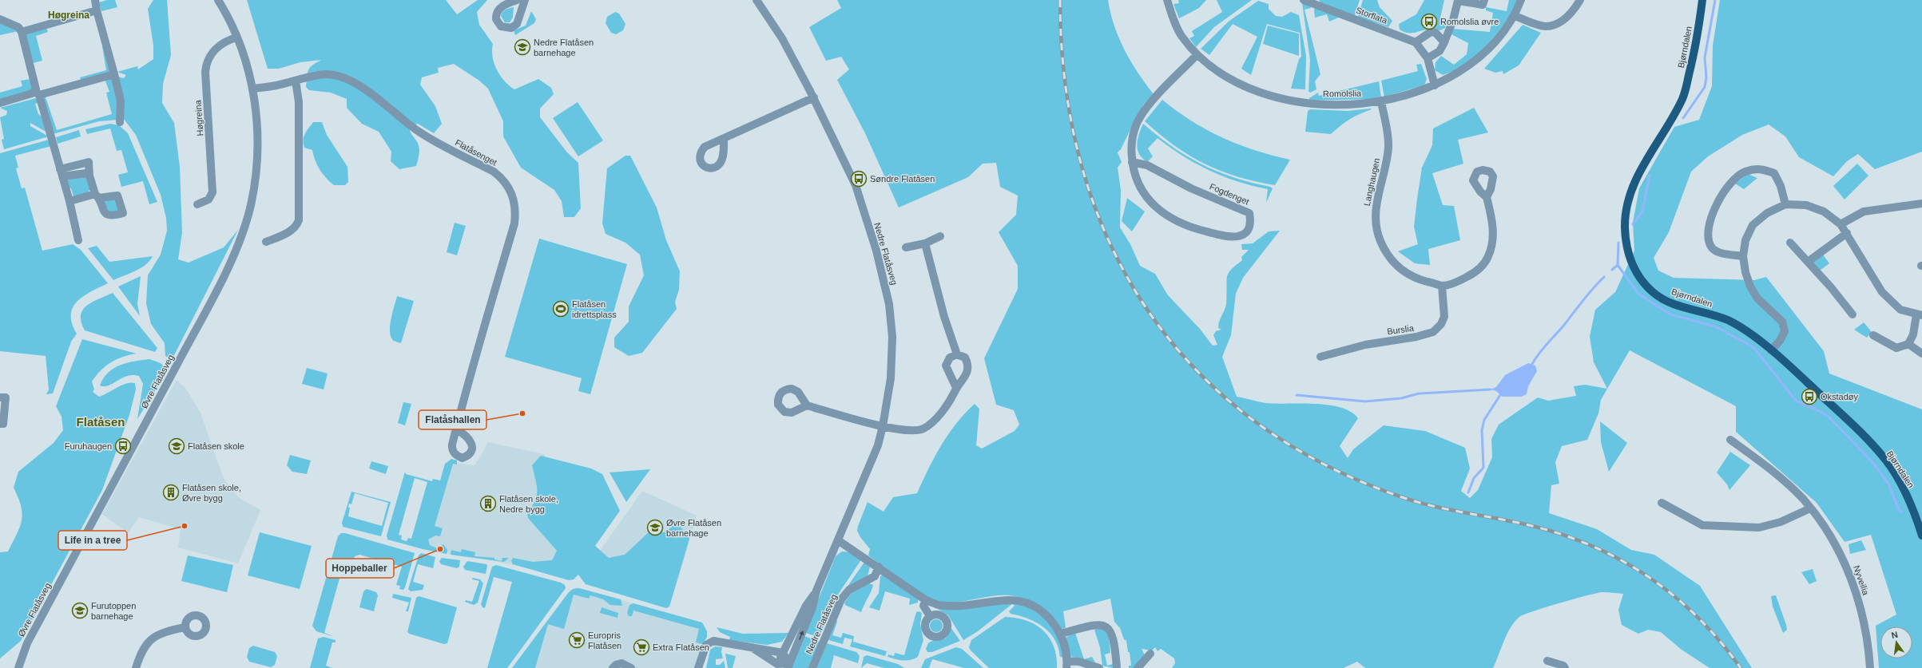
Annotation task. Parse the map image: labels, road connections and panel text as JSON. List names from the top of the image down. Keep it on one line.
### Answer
{"streets":{"main road":["Bjørndalen"],"street":["Storflata","Romolslia","Høgreina","Flatåsenget","Langhaugen","Fogdenget","Nedre Flatåsveg","Burslia","Øvre Flatåsveg","Nyveilia"]},"crossings":[["Romolslia","Langhaugen"],["Romolslia","Fogdenget"],["Flatåsenget","Øvre Flatåsveg"],["Langhaugen","Burslia"]],"districts":["Høgreina","Flatåsen"],"places":{"bus stop":["Romolslia øvre","Søndre Flatåsen","Okstadøy","Furuhaugen"],"school or university":["Nedre Flatåsen barnehage","Flatåsen skole","Øvre Flatåsen barnehage","Furutoppen barnehage"],"sports":["Flatåsen idrettsplass"],"other":["Flatåshallen","Life in a tree","Hoppeballer"],"building":["Flatåsen skole, Øvre bygg","Flatåsen skole, Nedre bygg"],"supermarket":["Europris Flatåsen","Extra Flatåsen"]},"north":"top"}
